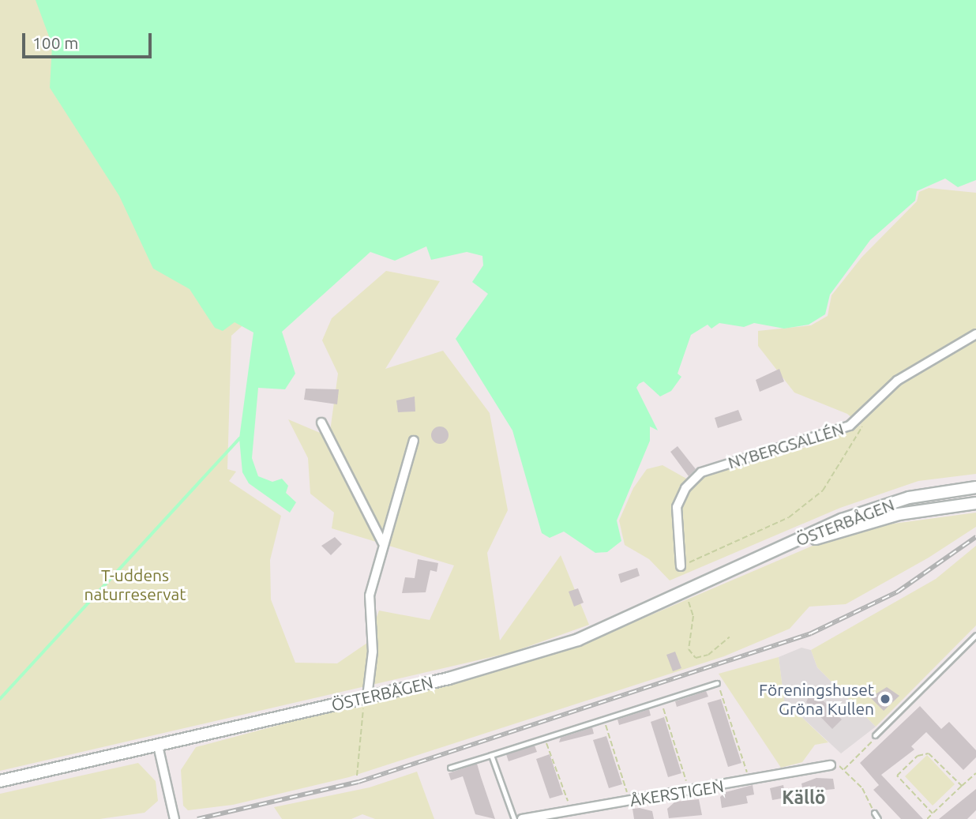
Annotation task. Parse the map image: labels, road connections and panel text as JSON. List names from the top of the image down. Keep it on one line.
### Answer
{"streets":{"main road":["ÖSTERBÅGEN"],"street":["NYBERGSALLÉN","ÅKERSTIGEN"]},"districts":["Källö"],"parks":["T-uddens naturreservat"],"places":["Föreningshuset Gröna Kullen"],"scale_bar":"100 m"}
